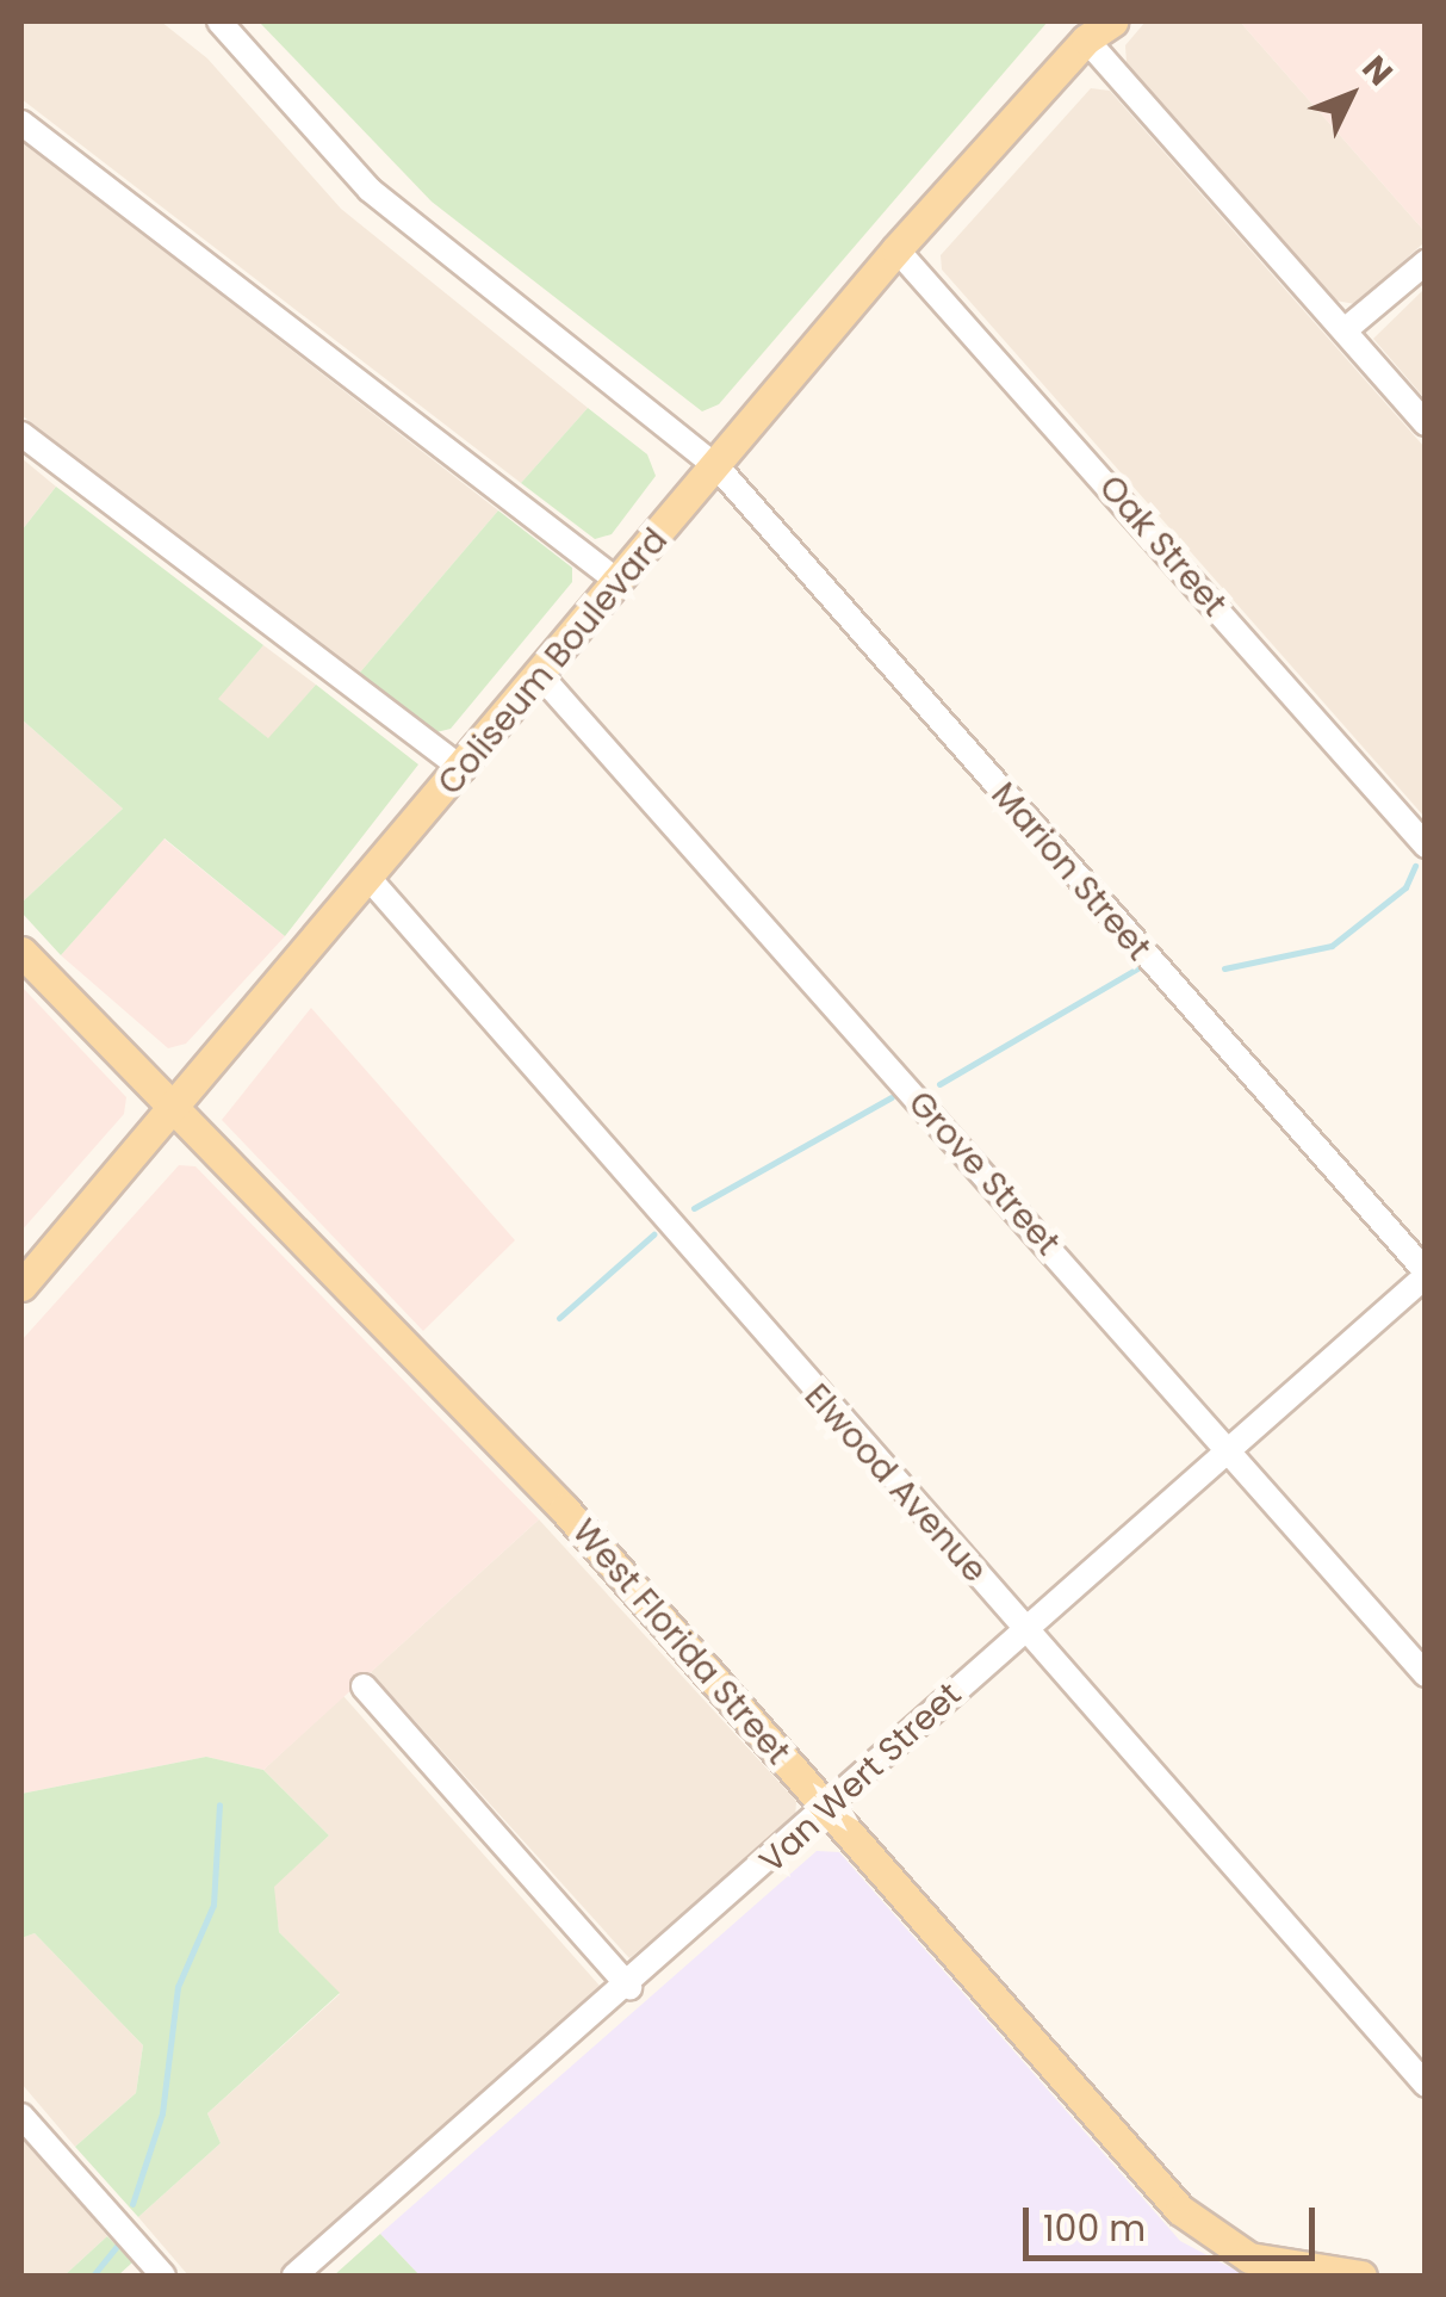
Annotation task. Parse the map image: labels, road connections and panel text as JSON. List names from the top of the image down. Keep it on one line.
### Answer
{"streets":{"main road":["Coliseum Boulevard","West Florida Street"],"street":["Oak Street","Marion Street","Grove Street","Elwood Avenue","Van Wert Street"]},"crossings":[["Oak Street","Coliseum Boulevard"],["Coliseum Boulevard","Marion Street"],["Coliseum Boulevard","Grove Street"],["Coliseum Boulevard","Elwood Avenue"],["Coliseum Boulevard","West Florida Street"],["Marion Street","Van Wert Street"],["Grove Street","Van Wert Street"],["Elwood Avenue","Van Wert Street"],["West Florida Street","Van Wert Street"]],"scale_bar":"100 m","north":"top right"}
